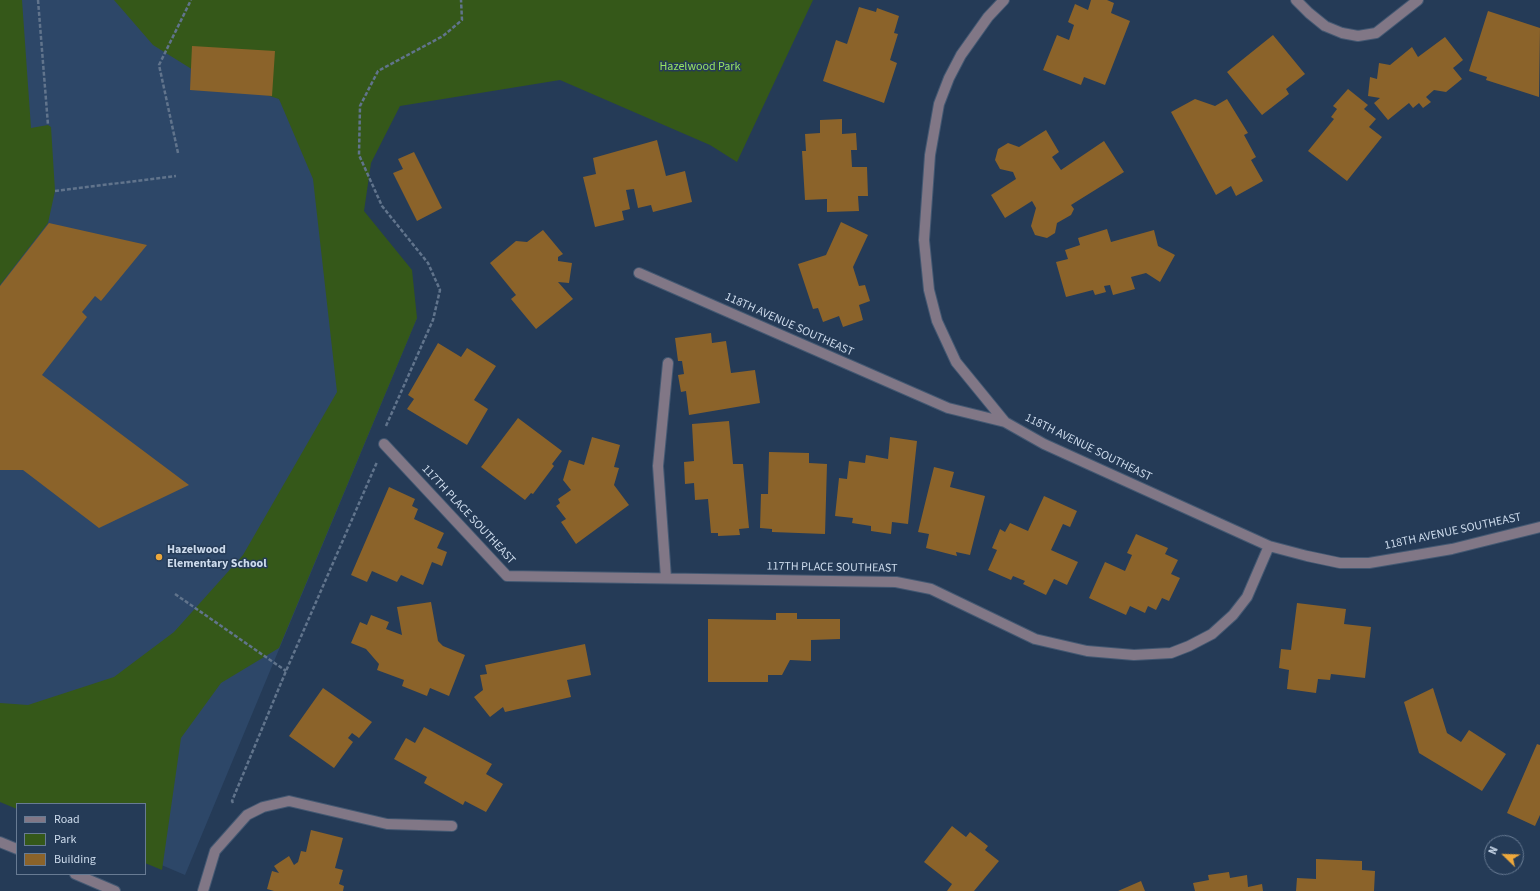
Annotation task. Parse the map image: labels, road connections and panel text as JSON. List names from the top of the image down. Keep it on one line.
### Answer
{"streets":{"street":["118TH AVENUE SOUTHEAST","117TH PLACE SOUTHEAST"]},"crossings":[["118TH AVENUE SOUTHEAST","117TH PLACE SOUTHEAST"]],"parks":["Hazelwood Park"],"places":["Hazelwood Elementary School"],"legend":["Road","Park","Building"],"north":"top left"}
